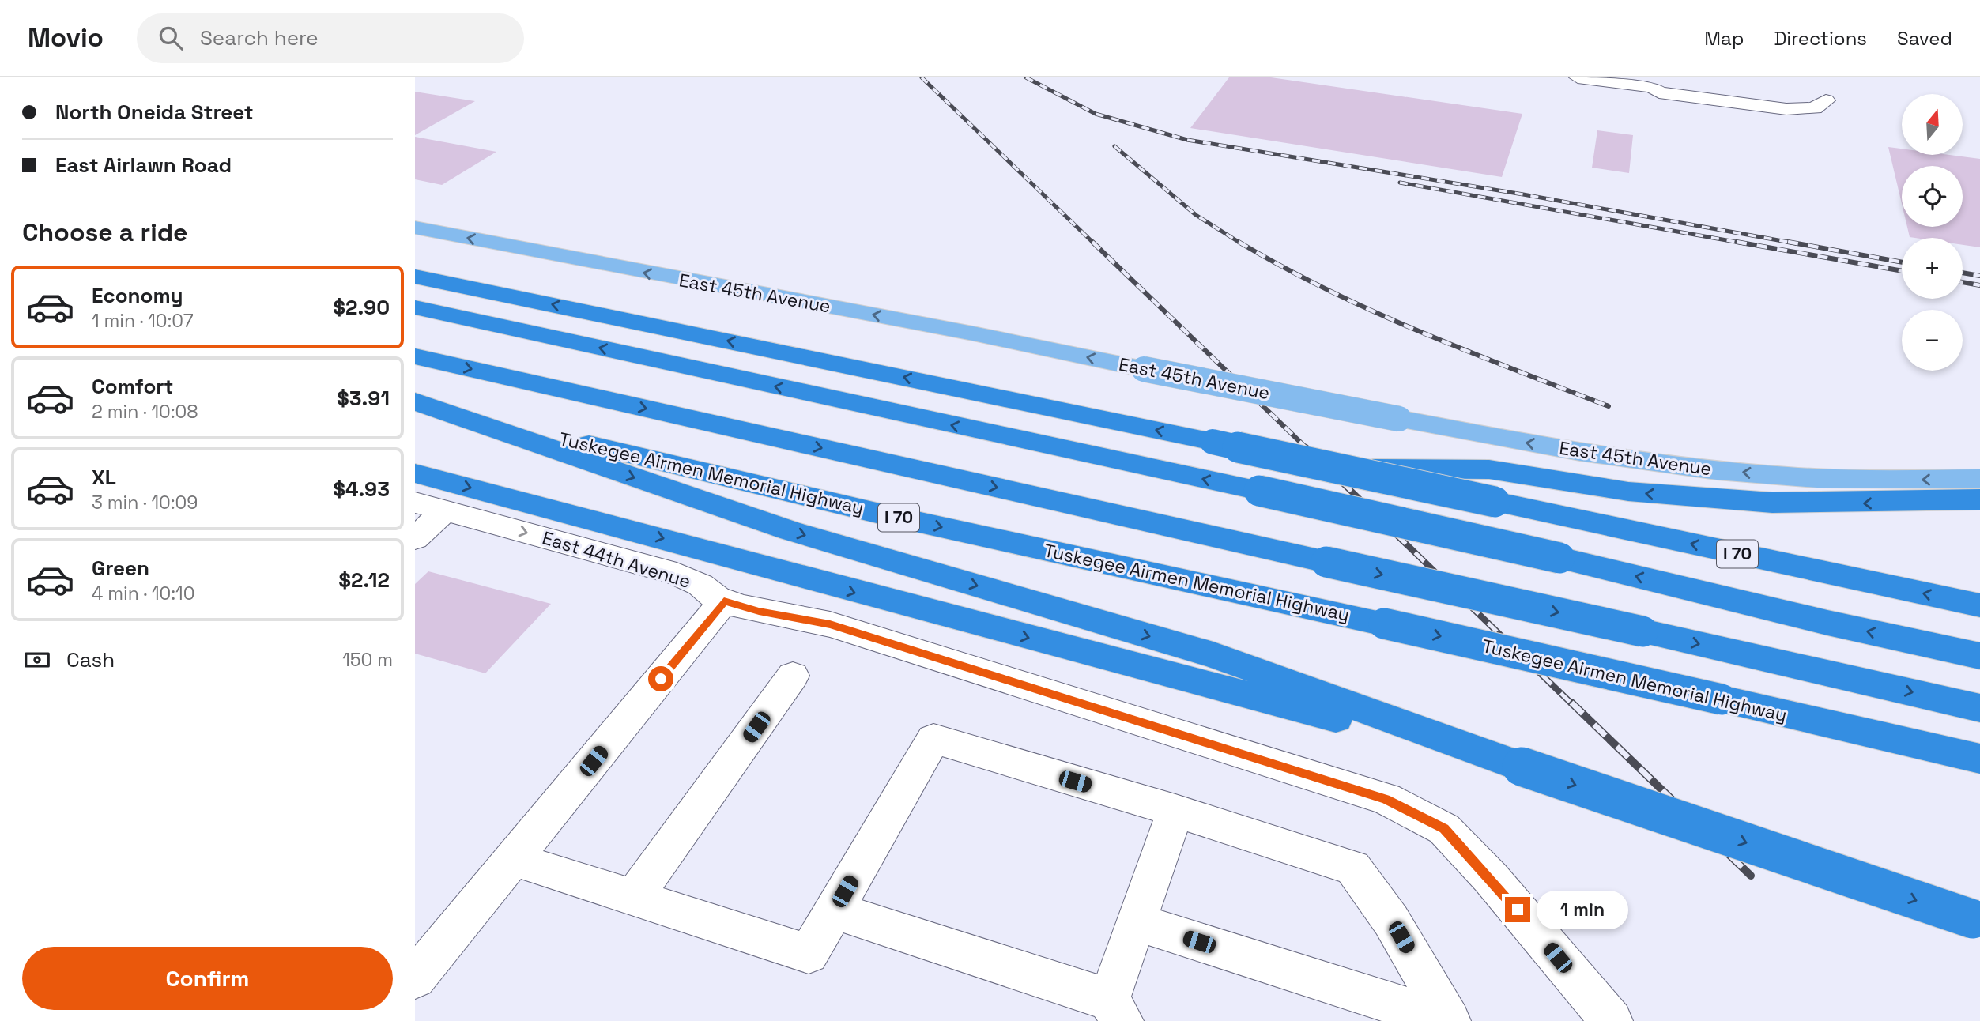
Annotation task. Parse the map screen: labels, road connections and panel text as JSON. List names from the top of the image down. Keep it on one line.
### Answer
{"streets":{"highway":["Tuskegee Airmen Memorial Highway","I 70"],"main road":["East 45th Avenue"],"street":["East 44th Avenue"]},"one_way":["East 45th Avenue"],"north":"top","page":{"header":"Movio","search":"Search here","nav":["Map","Directions","Saved"],"banner":["North Oneida Street","East Airlawn Road"],"map_buttons":["+","−"],"heading":"Choose a ride","list":[{"name":"Economy","note":"1 min · 10:07","value":"$2.90"},{"name":"Comfort","note":"2 min · 10:08","value":"$3.91"},{"name":"XL","note":"3 min · 10:09","value":"$4.93"},{"name":"Green","note":"4 min · 10:10","value":"$2.12"}],"pay":["Cash","150 m"],"bubble":"1 min","buttons":"Confirm"}}
